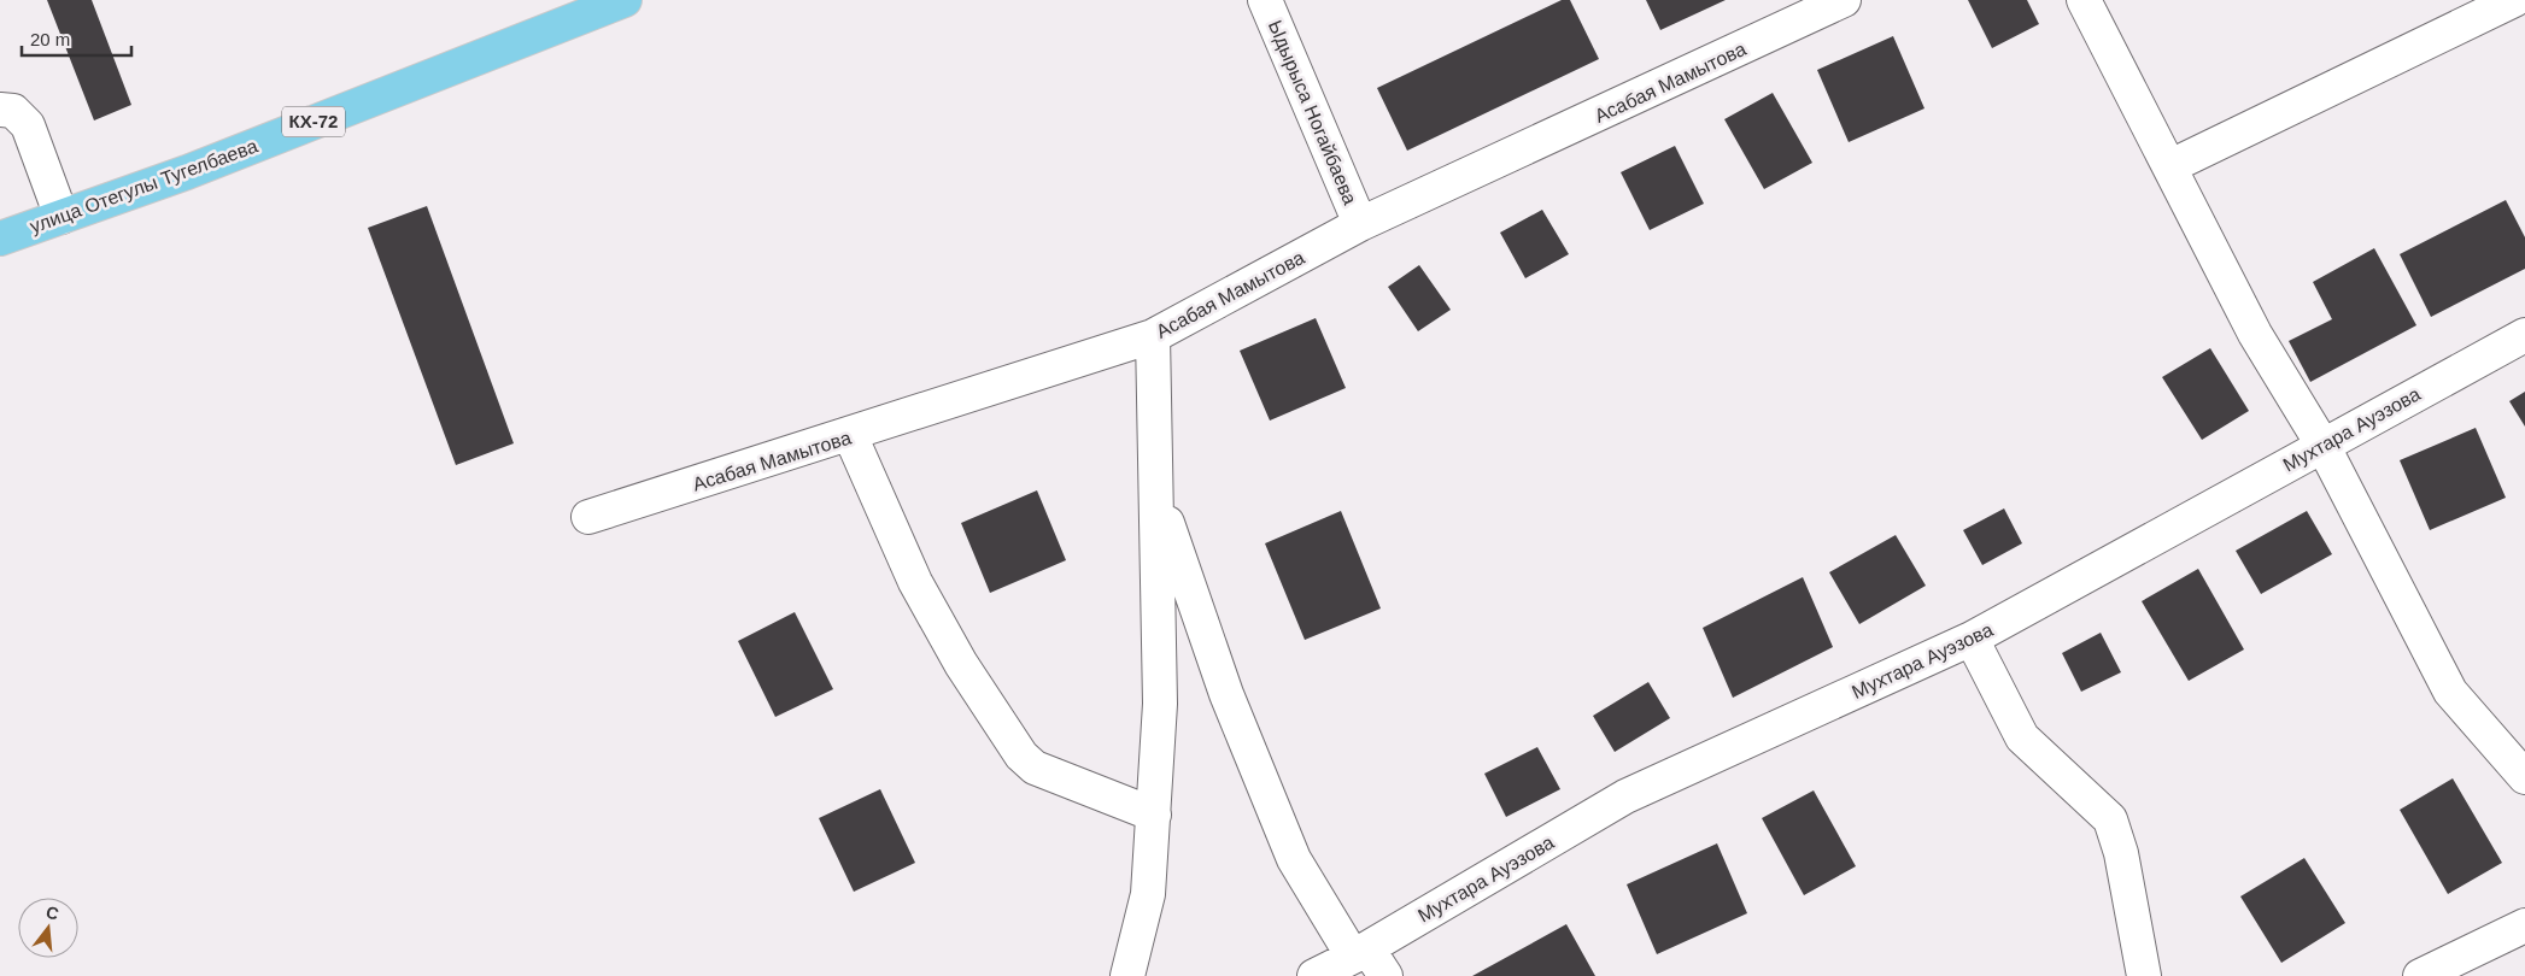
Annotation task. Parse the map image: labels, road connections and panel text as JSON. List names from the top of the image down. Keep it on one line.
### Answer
{"streets":{"main road":["КХ-72","улица Отегулы Тугелбаева"],"street":["Асабая Мамытова","Ыдырыса Ногайбаева","Мухтара Ауэзова"]},"crossings":[["Асабая Мамытова","Ыдырыса Ногайбаева"]],"scale_bar":"20 m","north":"top"}
